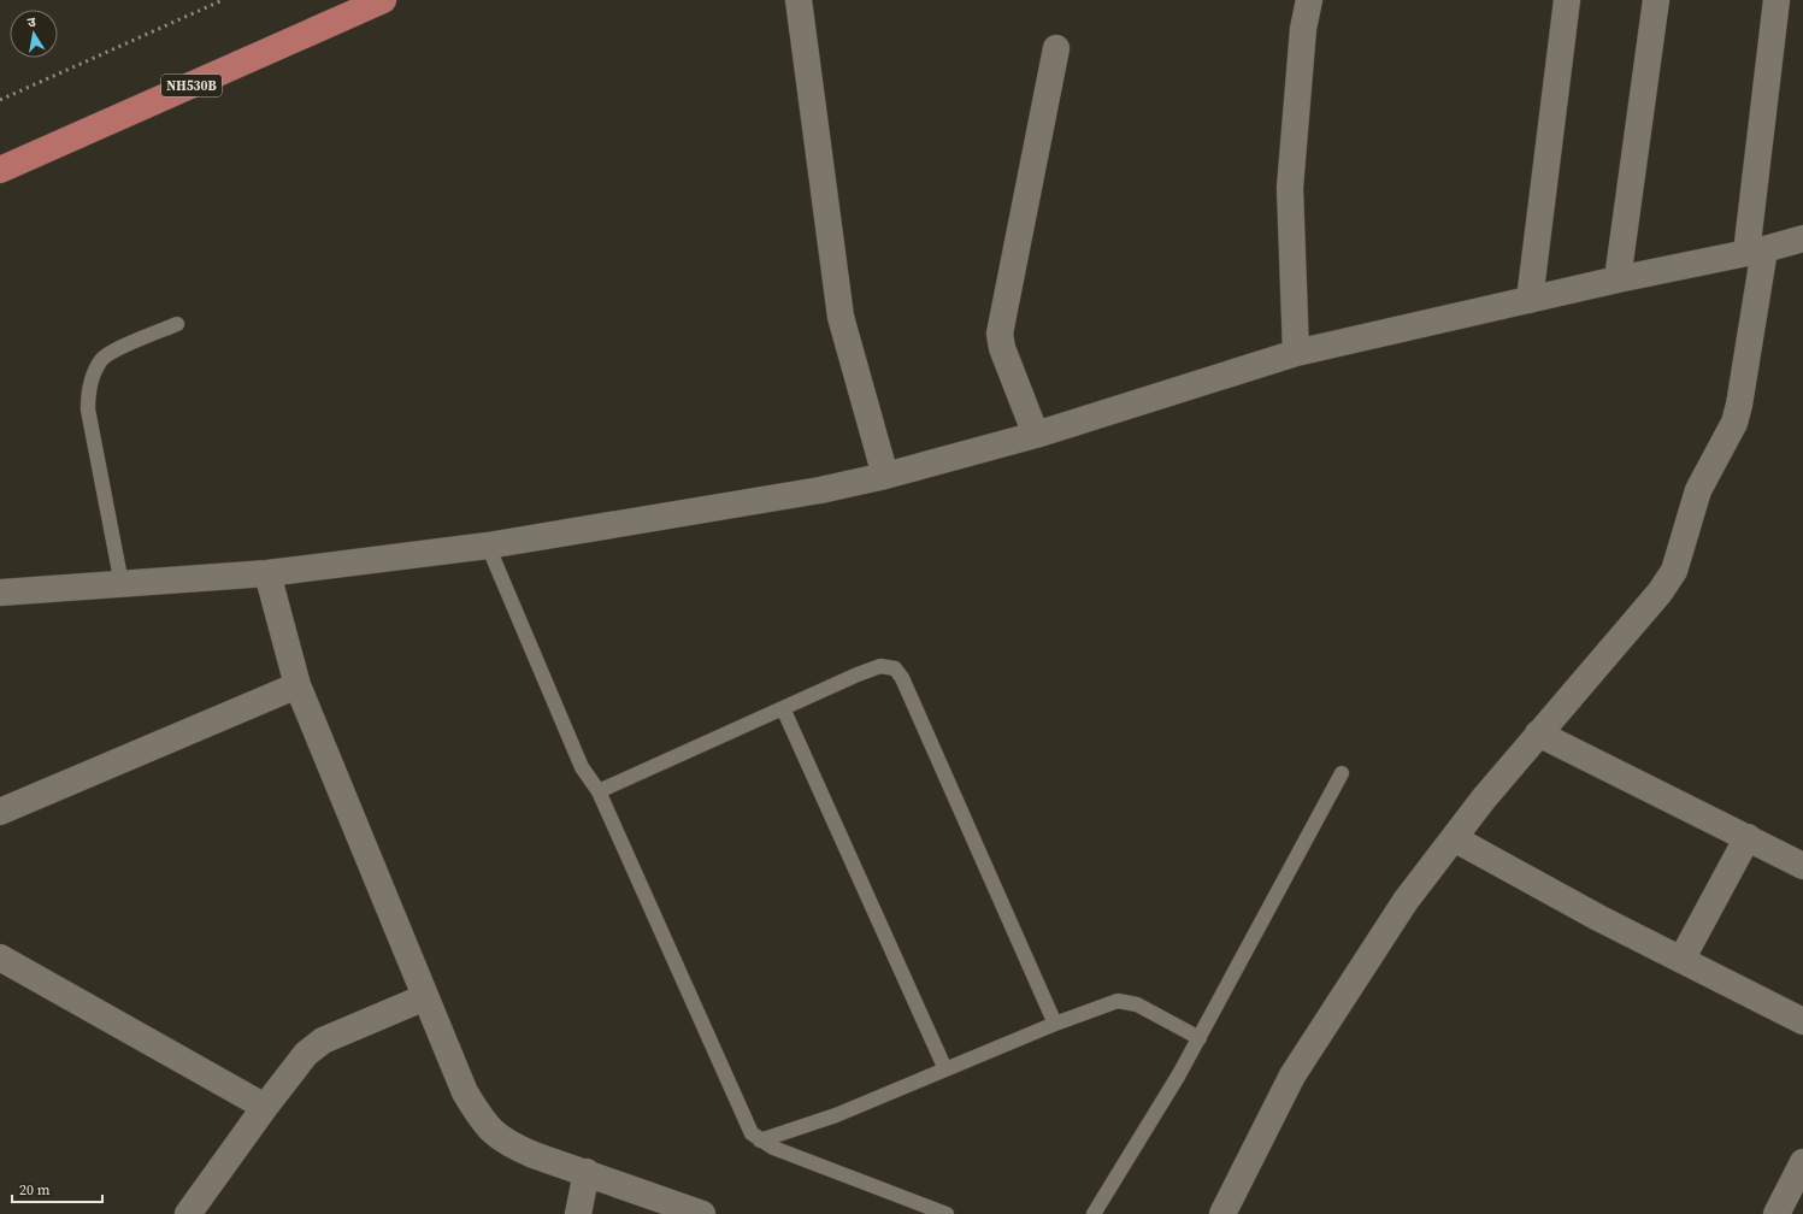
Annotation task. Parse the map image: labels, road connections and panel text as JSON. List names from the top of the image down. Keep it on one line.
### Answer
{"streets":{"highway":["NH530B"]},"scale_bar":"20 m","north":"top"}
